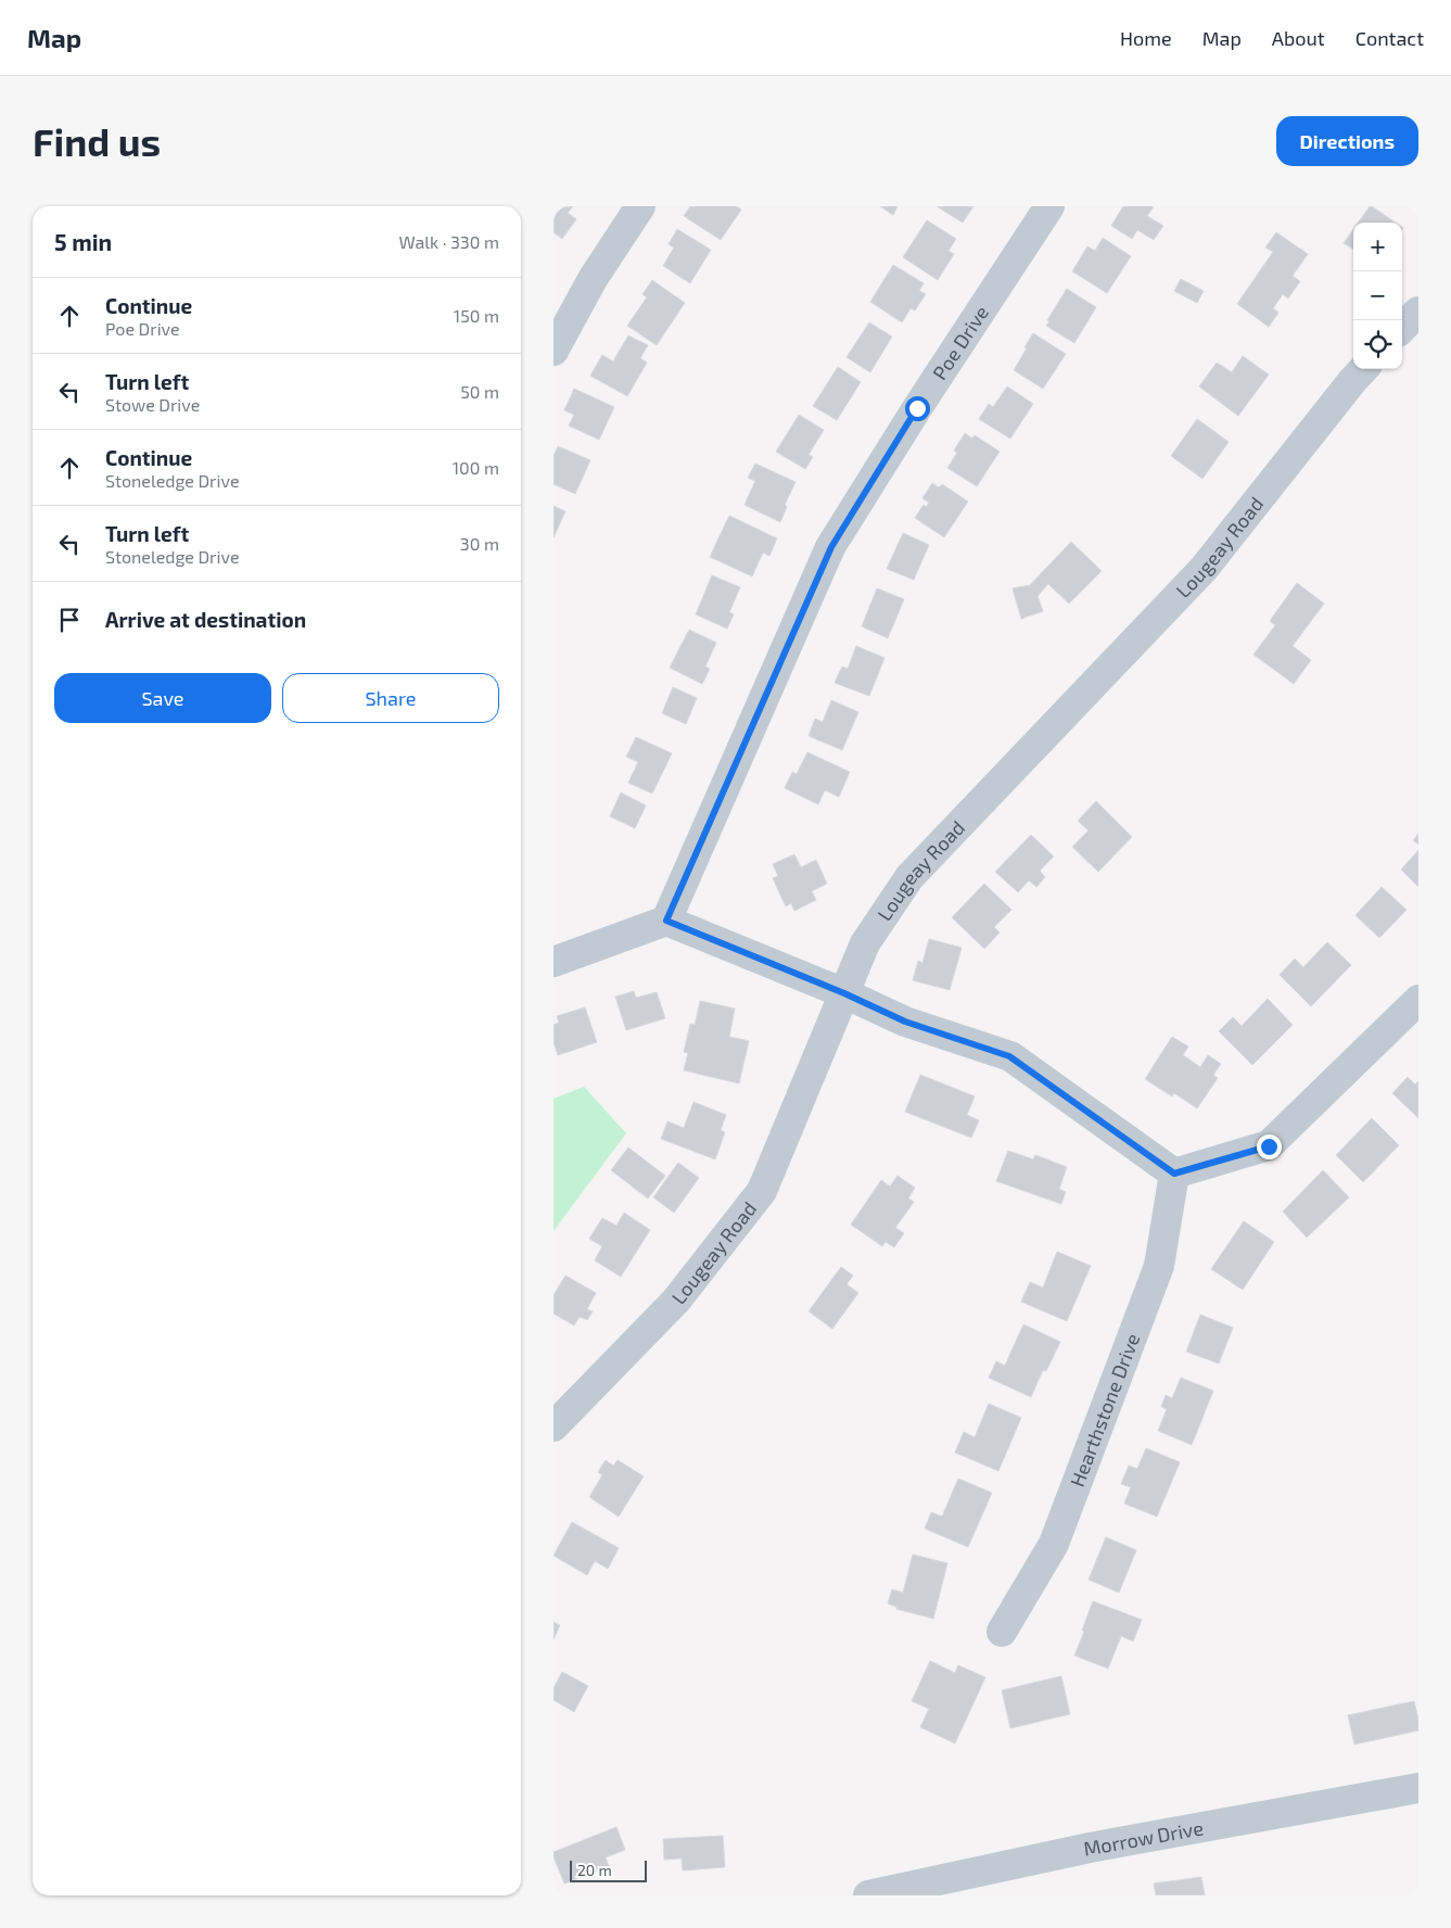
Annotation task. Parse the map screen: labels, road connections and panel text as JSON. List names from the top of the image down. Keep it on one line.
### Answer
{"streets":{"street":["Poe Drive","Lougeay Road","Hearthstone Drive","Morrow Drive"]},"scale_bar":"20 m","page":{"header":"Map","nav":["Home","Map","About","Contact"],"buttons":["Directions",["Save","Share"]],"title":"Find us","heading":["5 min","Walk · 330 m"],"map_buttons":["+","−"],"list":[["Continue","Poe Drive","150 m"],["Turn left","Stowe Drive","50 m"],["Continue","Stoneledge Drive","100 m"],["Turn left","Stoneledge Drive","30 m"],"Arrive at destination"],"scale":"20 m"}}
